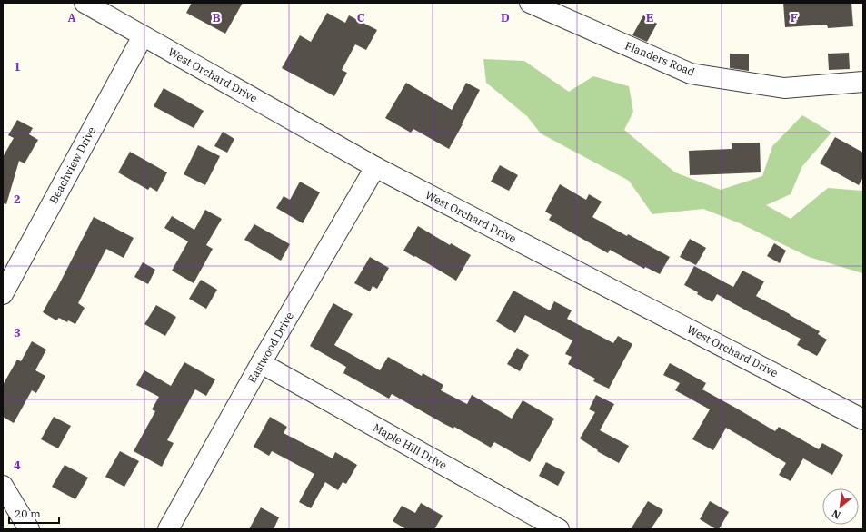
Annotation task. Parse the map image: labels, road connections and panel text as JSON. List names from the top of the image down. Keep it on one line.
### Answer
{"streets":{"street":["Flanders Road","West Orchard Drive","Beachview Drive","Eastwood Drive","Maple Hill Drive"]},"crossings":[["West Orchard Drive","Beachview Drive"],["West Orchard Drive","Eastwood Drive"],["Eastwood Drive","Maple Hill Drive"]],"scale_bar":"20 m","north":"bottom left","grid":{"columns":["A","B","C","D","E","F"],"rows":["1","2","3","4"]}}
